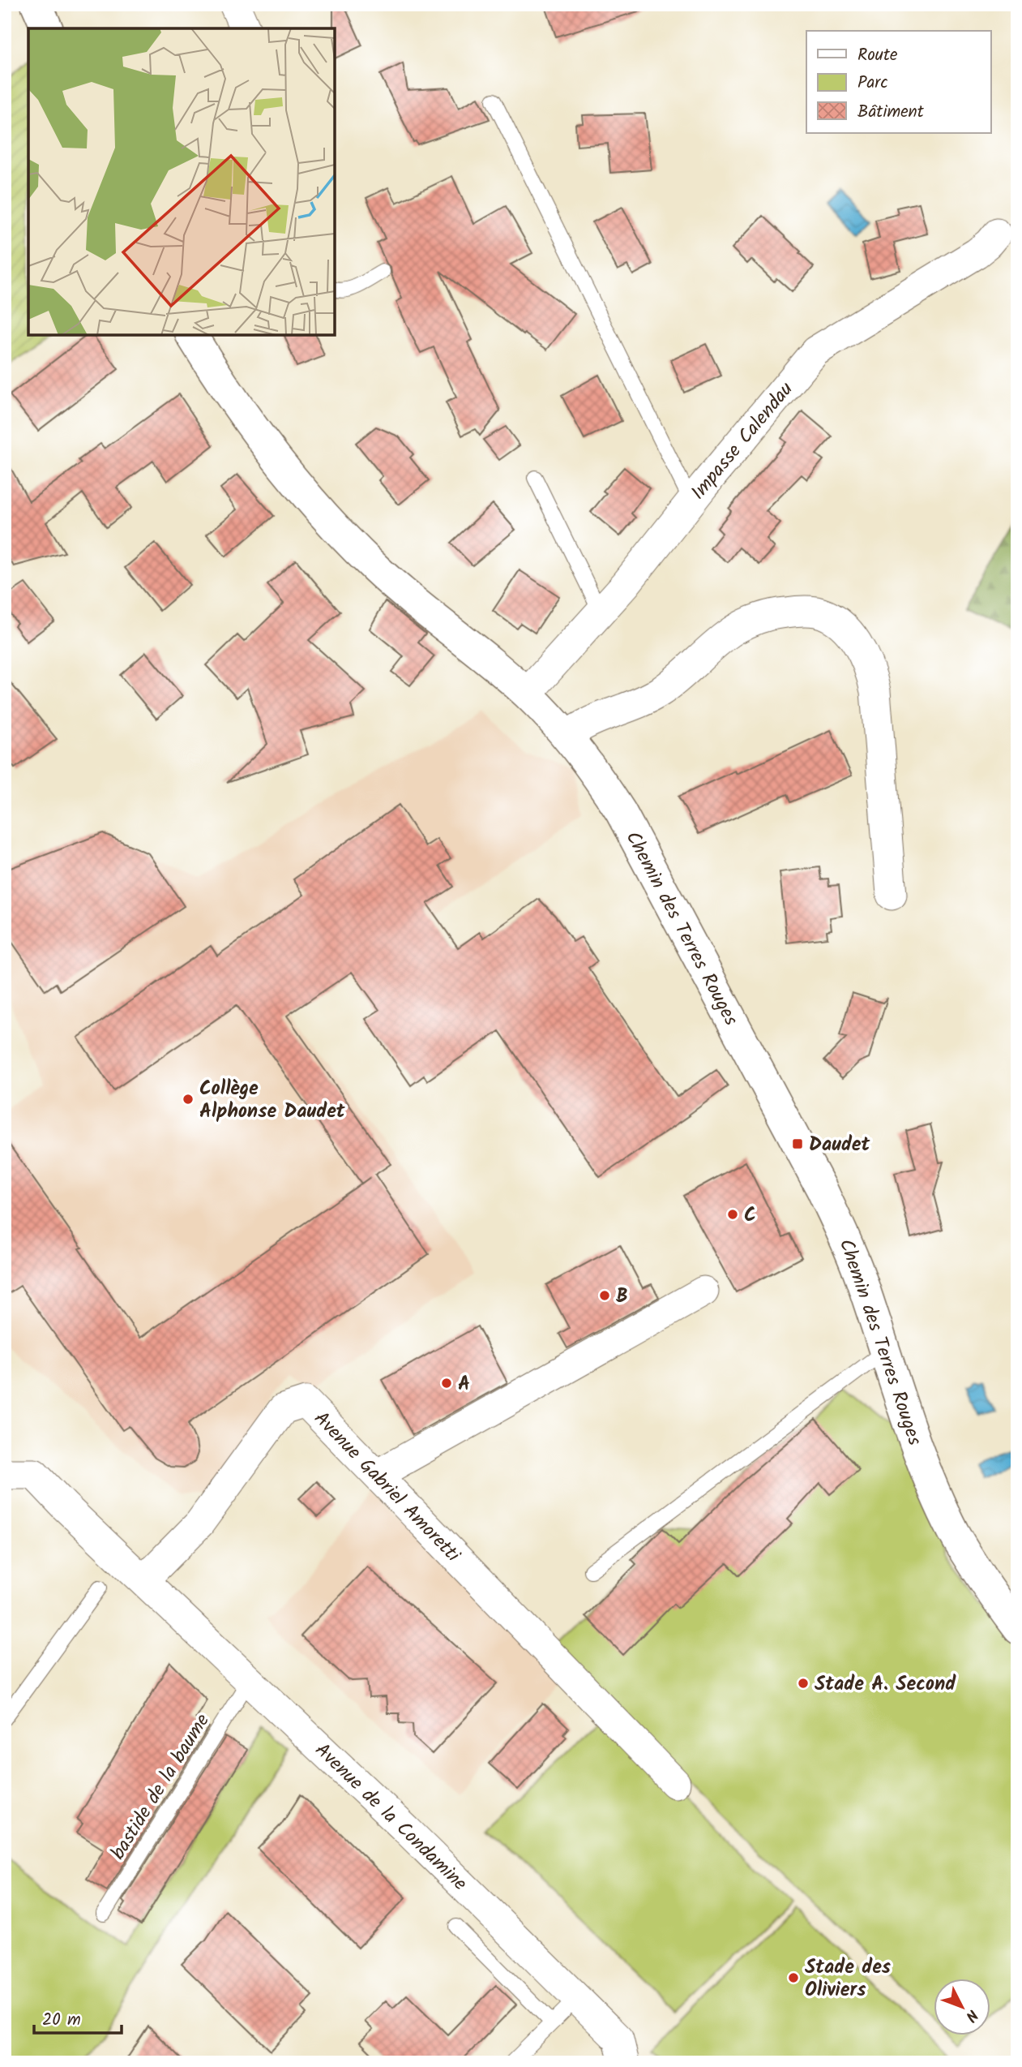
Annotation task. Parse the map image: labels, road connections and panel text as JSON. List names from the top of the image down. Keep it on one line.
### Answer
{"streets":{"main road":["Chemin des Terres Rouges"],"street":["Impasse Calendau","Avenue Gabriel Amoretti","Avenue de la Condamine"],"lane":["bastide de la baume"]},"crossings":[["Impasse Calendau","Chemin des Terres Rouges"],["Avenue Gabriel Amoretti","Avenue de la Condamine"],["bastide de la baume","Avenue de la Condamine"]],"places":{"other":["Collège Alphonse Daudet","C","B","A","Stade A. Second","Stade des Oliviers"],"transit":["Daudet"]},"legend":["Route","Parc","Bâtiment"],"scale_bar":"20 m","north":"bottom right"}
